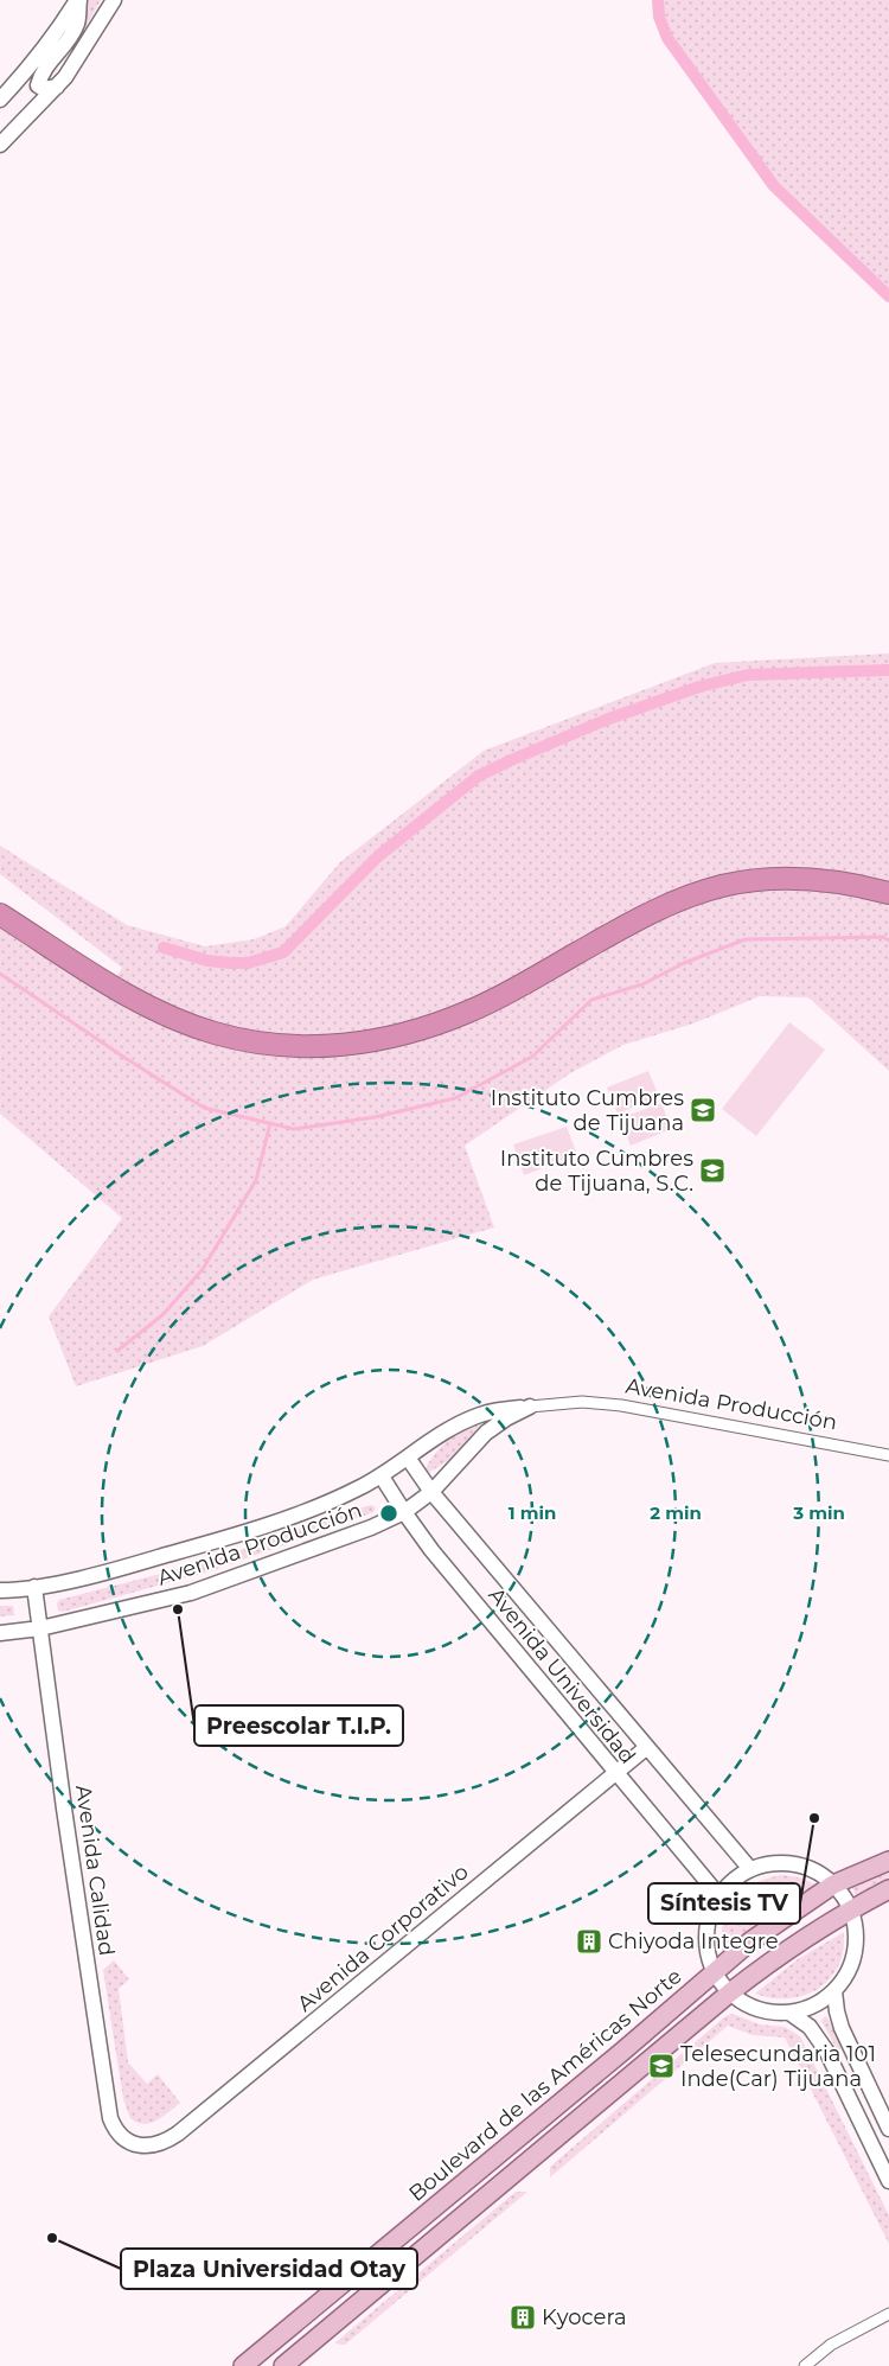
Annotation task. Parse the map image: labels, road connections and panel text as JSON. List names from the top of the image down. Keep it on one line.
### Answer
{"streets":{"main road":["Boulevard de las Américas Norte"],"street":["Avenida Producción","Avenida Universidad","Avenida Calidad","Avenida Corporativo"]},"crossings":[["Avenida Producción","Avenida Universidad"],["Avenida Producción","Avenida Calidad"],["Avenida Universidad","Avenida Corporativo"],["Avenida Calidad","Avenida Corporativo"]],"places":{"school or university":["Instituto Cumbres de Tijuana","Instituto Cumbres de Tijuana, S.C.","Telesecundaria 101 Inde(Car) Tijuana"],"other":["Preescolar T.I.P.","Síntesis TV","Plaza Universidad Otay"],"building":["Chiyoda Integre","Kyocera"]},"rings":["1 min","2 min","3 min"]}
